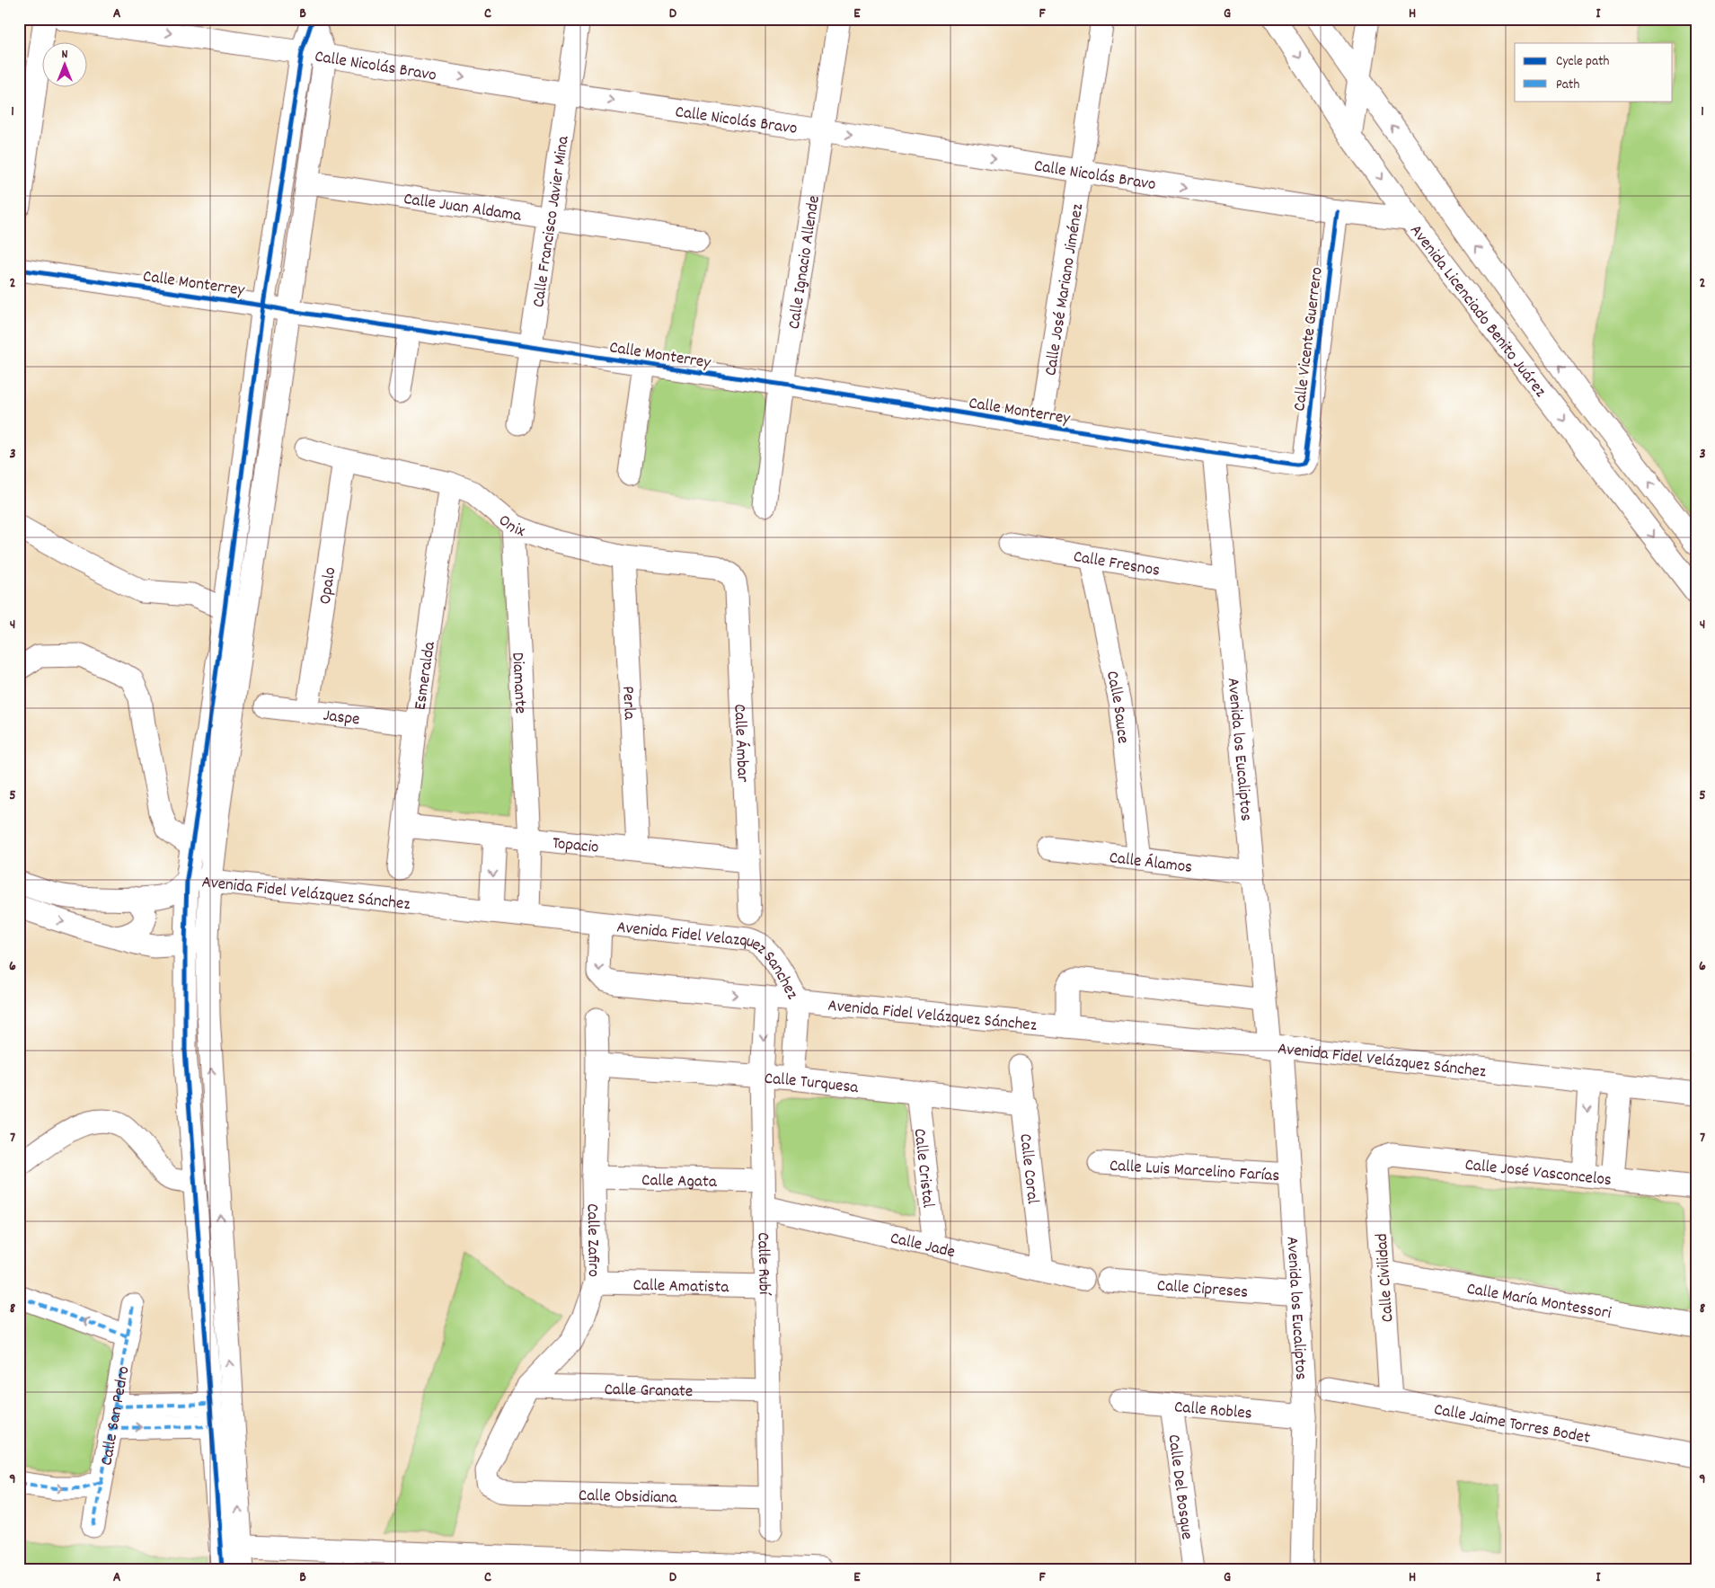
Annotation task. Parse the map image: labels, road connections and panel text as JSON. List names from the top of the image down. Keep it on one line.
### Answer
{"streets":{"street":["Calle Nicolás Bravo","Calle Juan Aldama","Calle Francisco Javier Mina","Calle Ignacio Allende","Calle Monterrey","Calle José Mariano Jiménez","Avenida Licenciado Benito Juárez","Calle Vicente Guerrero","Onix","Calle Fresnos","Opalo","Esmeralda","Diamante","Perla","Calle Sauce","Jaspe","Calle Ámbar","Avenida los Eucaliptos","Topacio","Calle Álamos","Avenida Fidel Velázquez Sánchez","Avenida Fidel Velazquez Sanchez","Calle Turquesa","Calle Cristal","Calle Coral","Calle Luis Marcelino Farías","Calle José Vasconcelos","Calle Agata","Calle Zafiro","Calle Jade","Calle Rubí","Calle Civilidad","Calle Amatista","Calle Cipreses","Calle María Montessori","Calle Granate","Calle Robles","Calle San Pedro","Calle Jaime Torres Bodet","Calle Del Bosque","Calle Obsidiana"]},"crossings":[["Calle Nicolás Bravo","Calle Francisco Javier Mina"],["Calle Nicolás Bravo","Calle Ignacio Allende"],["Calle Nicolás Bravo","Calle José Mariano Jiménez"],["Calle Nicolás Bravo","Avenida Licenciado Benito Juárez"],["Calle Nicolás Bravo","Calle Vicente Guerrero"],["Calle Juan Aldama","Calle Francisco Javier Mina"],["Calle Francisco Javier Mina","Calle Monterrey"],["Calle Ignacio Allende","Calle Monterrey"],["Calle Monterrey","Calle José Mariano Jiménez"],["Calle Monterrey","Calle Vicente Guerrero"],["Calle Monterrey","Avenida los Eucaliptos"],["Onix","Opalo"],["Onix","Esmeralda"],["Onix","Diamante"],["Onix","Perla"],["Onix","Calle Ámbar"],["Calle Fresnos","Calle Sauce"],["Calle Fresnos","Avenida los Eucaliptos"],["Opalo","Jaspe"],["Esmeralda","Jaspe"],["Esmeralda","Topacio"],["Diamante","Topacio"],["Diamante","Avenida Fidel Velázquez Sánchez"],["Perla","Topacio"],["Calle Sauce","Calle Álamos"],["Calle Ámbar","Topacio"],["Avenida los Eucaliptos","Calle Álamos"],["Avenida los Eucaliptos","Avenida Fidel Velázquez Sánchez"],["Avenida los Eucaliptos","Calle Luis Marcelino Farías"],["Avenida los Eucaliptos","Calle Cipreses"],["Avenida los Eucaliptos","Calle Robles"],["Avenida Fidel Velázquez Sánchez","Avenida Fidel Velazquez Sanchez"],["Avenida Fidel Velazquez Sanchez","Calle Rubí"],["Calle Turquesa","Calle Cristal"],["Calle Turquesa","Calle Coral"],["Calle Turquesa","Calle Zafiro"],["Calle Turquesa","Calle Rubí"],["Calle Cristal","Calle Jade"],["Calle Coral","Calle Jade"],["Calle José Vasconcelos","Calle Civilidad"],["Calle Agata","Calle Zafiro"],["Calle Agata","Calle Rubí"],["Calle Zafiro","Calle Amatista"],["Calle Zafiro","Calle Granate"],["Calle Zafiro","Calle Obsidiana"],["Calle Jade","Calle Rubí"],["Calle Rubí","Calle Amatista"],["Calle Rubí","Calle Granate"],["Calle Rubí","Calle Obsidiana"],["Calle Civilidad","Calle María Montessori"],["Calle Civilidad","Calle Jaime Torres Bodet"],["Calle Robles","Calle Del Bosque"]],"one_way":["Calle Nicolás Bravo"],"legend":["Cycle path","Path"],"north":"top","grid":{"columns":["A","B","C","D","E","F","G","H","I"],"rows":["1","2","3","4","5","6","7","8","9"]}}
